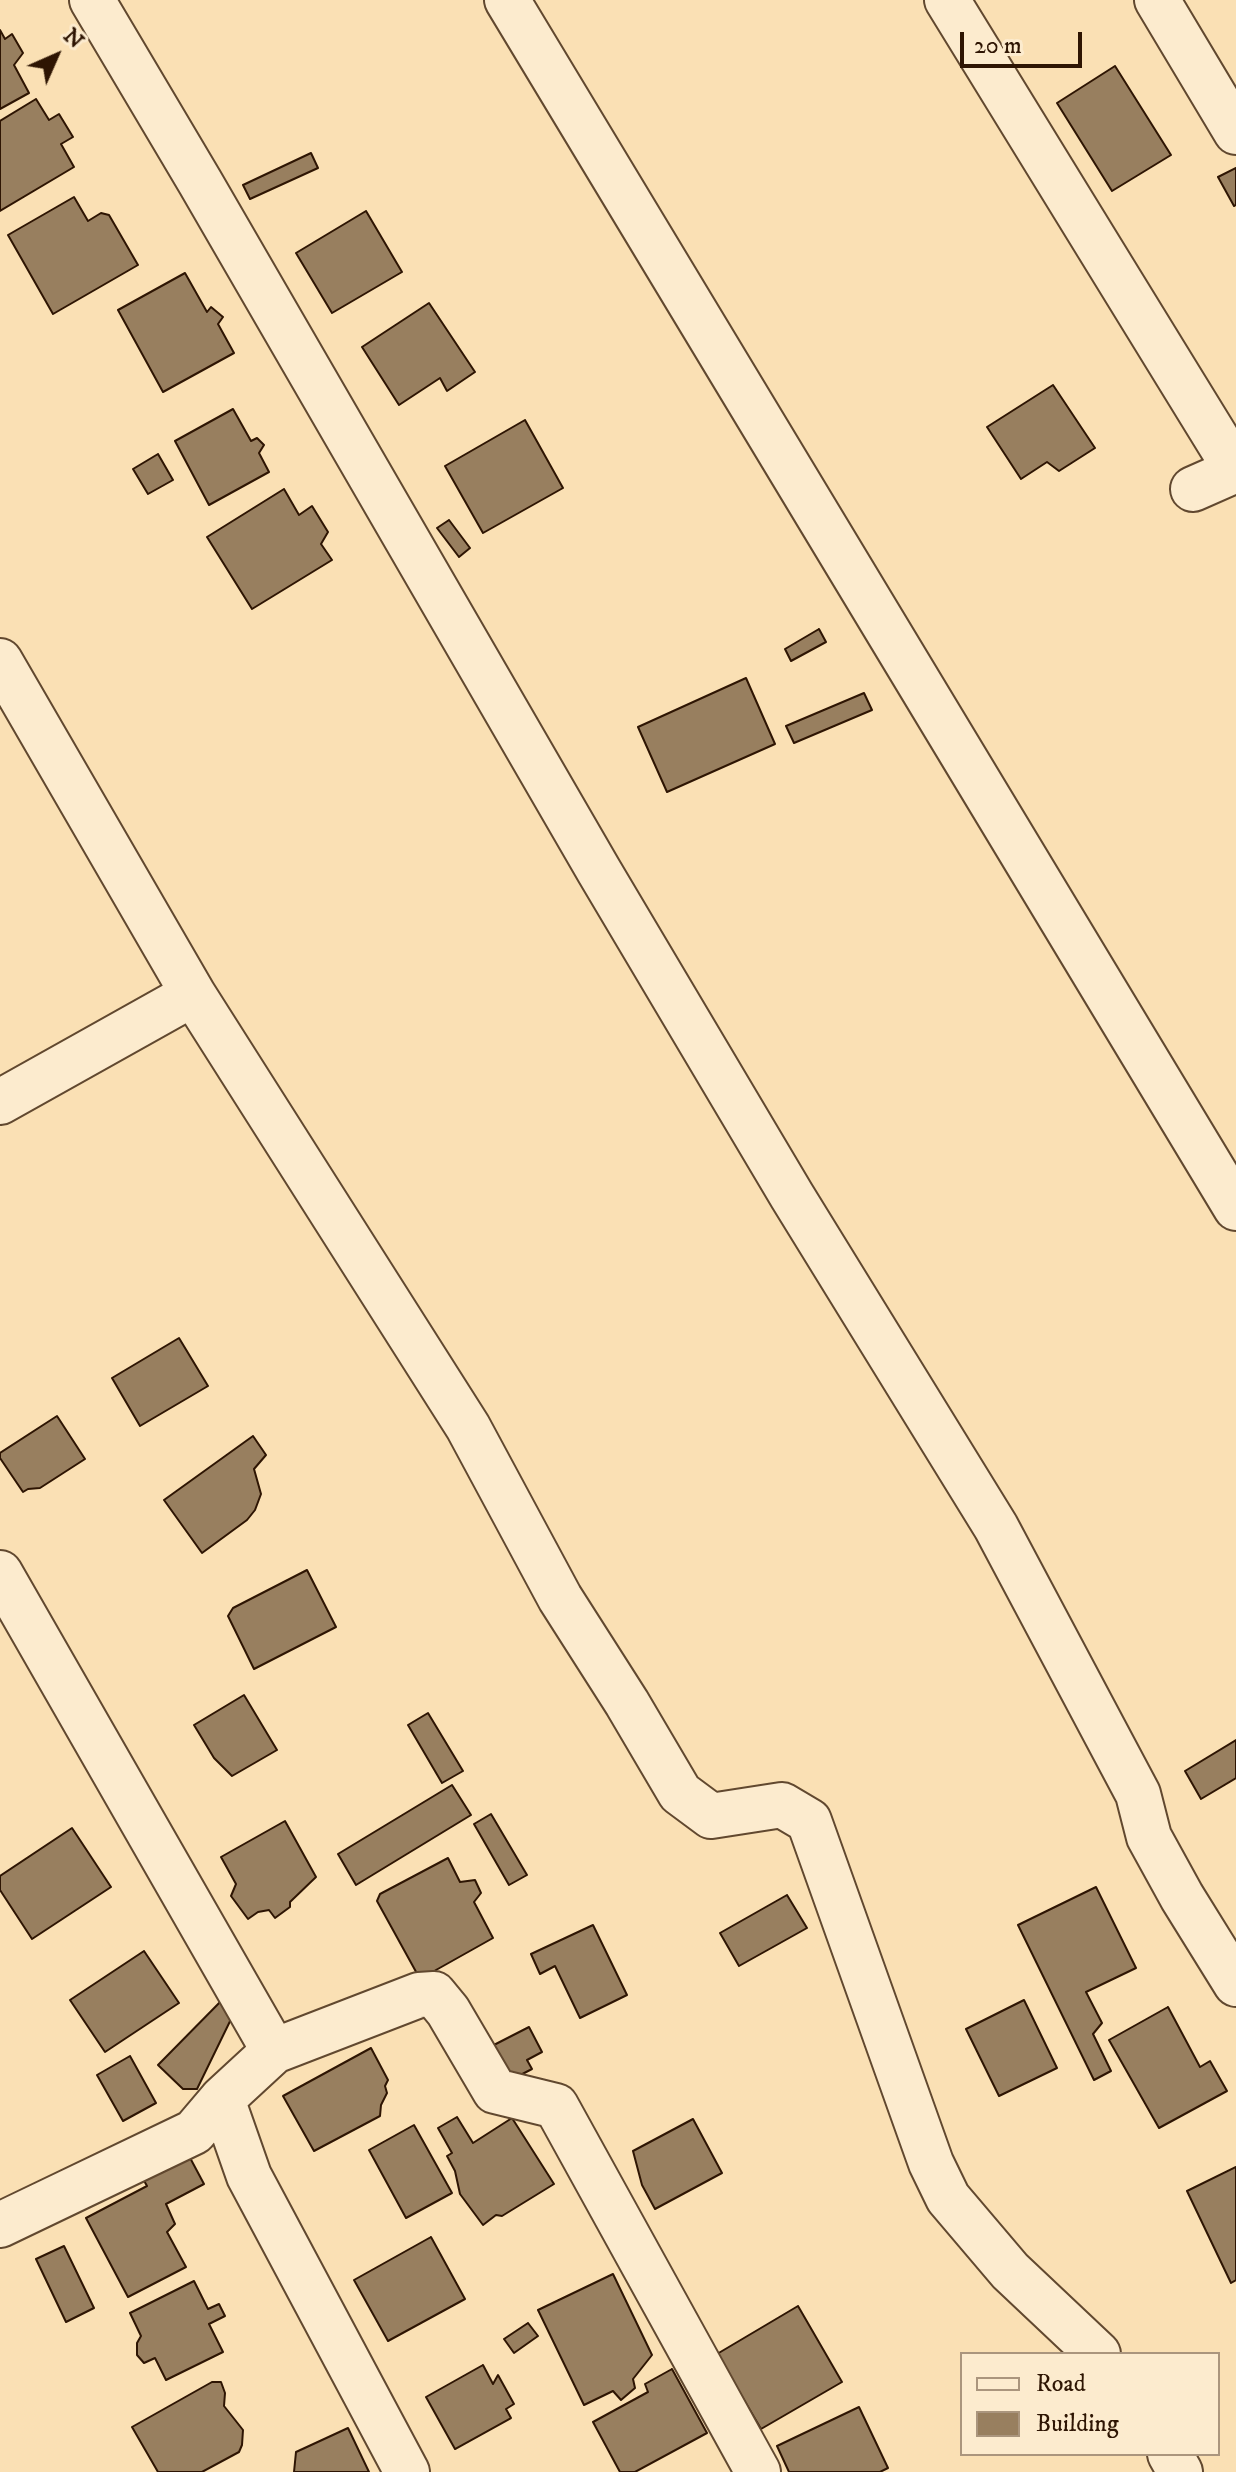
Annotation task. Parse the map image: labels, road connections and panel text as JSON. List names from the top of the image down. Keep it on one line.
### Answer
{"legend":["Road","Building"],"scale_bar":"20 m","north":"top right"}
